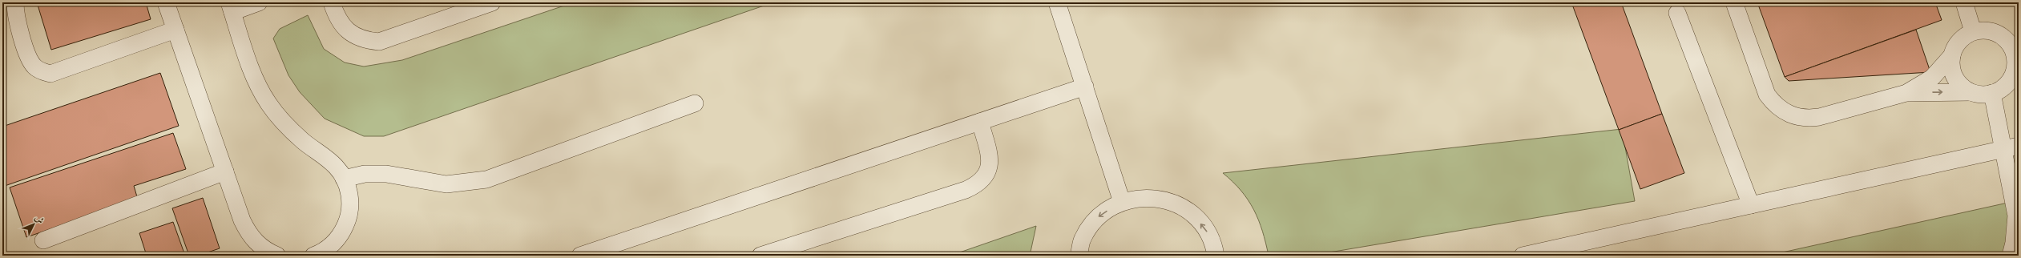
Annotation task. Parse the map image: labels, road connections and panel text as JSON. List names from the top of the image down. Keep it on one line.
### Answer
{"north":"top right"}
